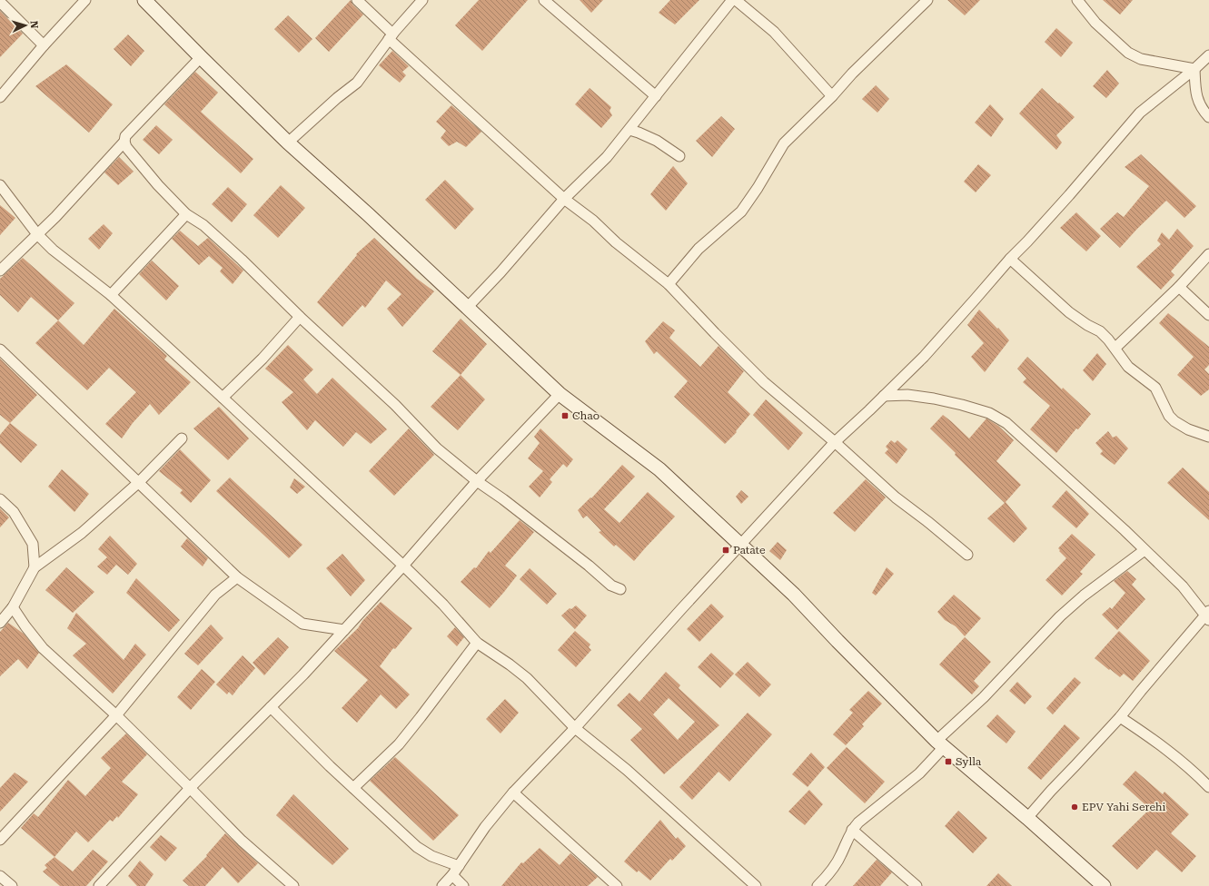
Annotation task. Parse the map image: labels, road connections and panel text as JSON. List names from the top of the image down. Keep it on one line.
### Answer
{"places":{"transit":["Chao","Patate","Sylla"],"other":["EPV Yahi Serehi"]},"north":"right"}
